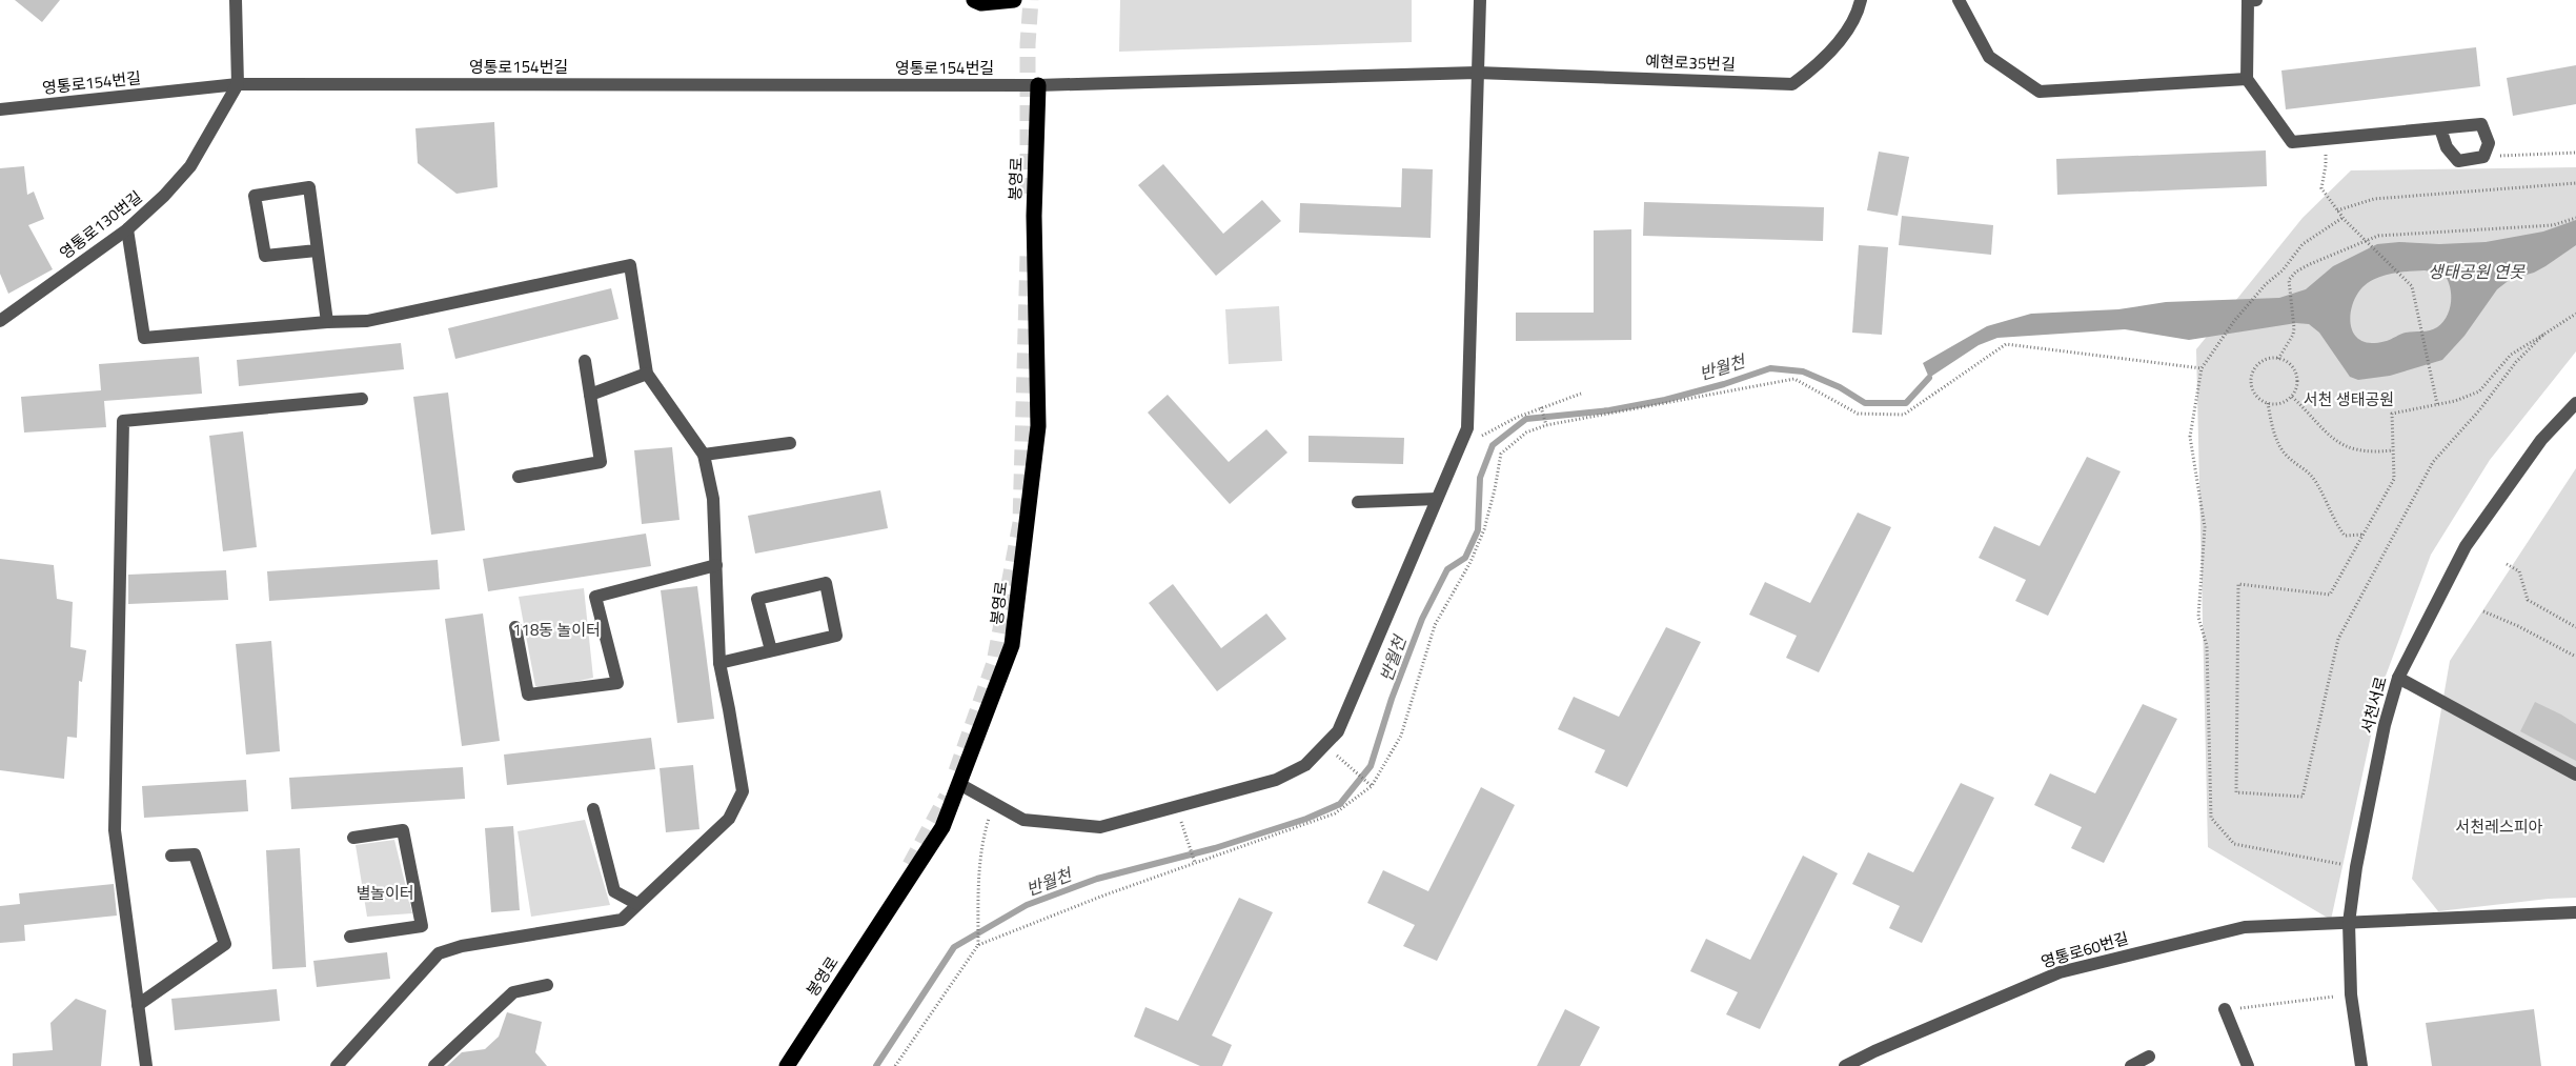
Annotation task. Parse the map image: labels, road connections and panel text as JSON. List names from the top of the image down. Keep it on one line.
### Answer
{"streets":{"highway":["봉영로"],"street":["예현로35번길","영통로154번길","영통로130번길","서천서로","영통로60번길"]},"crossings":[["예현로35번길","영통로154번길"],["예현로35번길","봉영로"],["영통로154번길","봉영로"],["영통로154번길","영통로130번길"],["서천서로","영통로60번길"]],"water":["생태공원 연못","반월천"],"parks":["서천 생태공원","118동 놀이터","서천레스피아","별놀이터"]}
